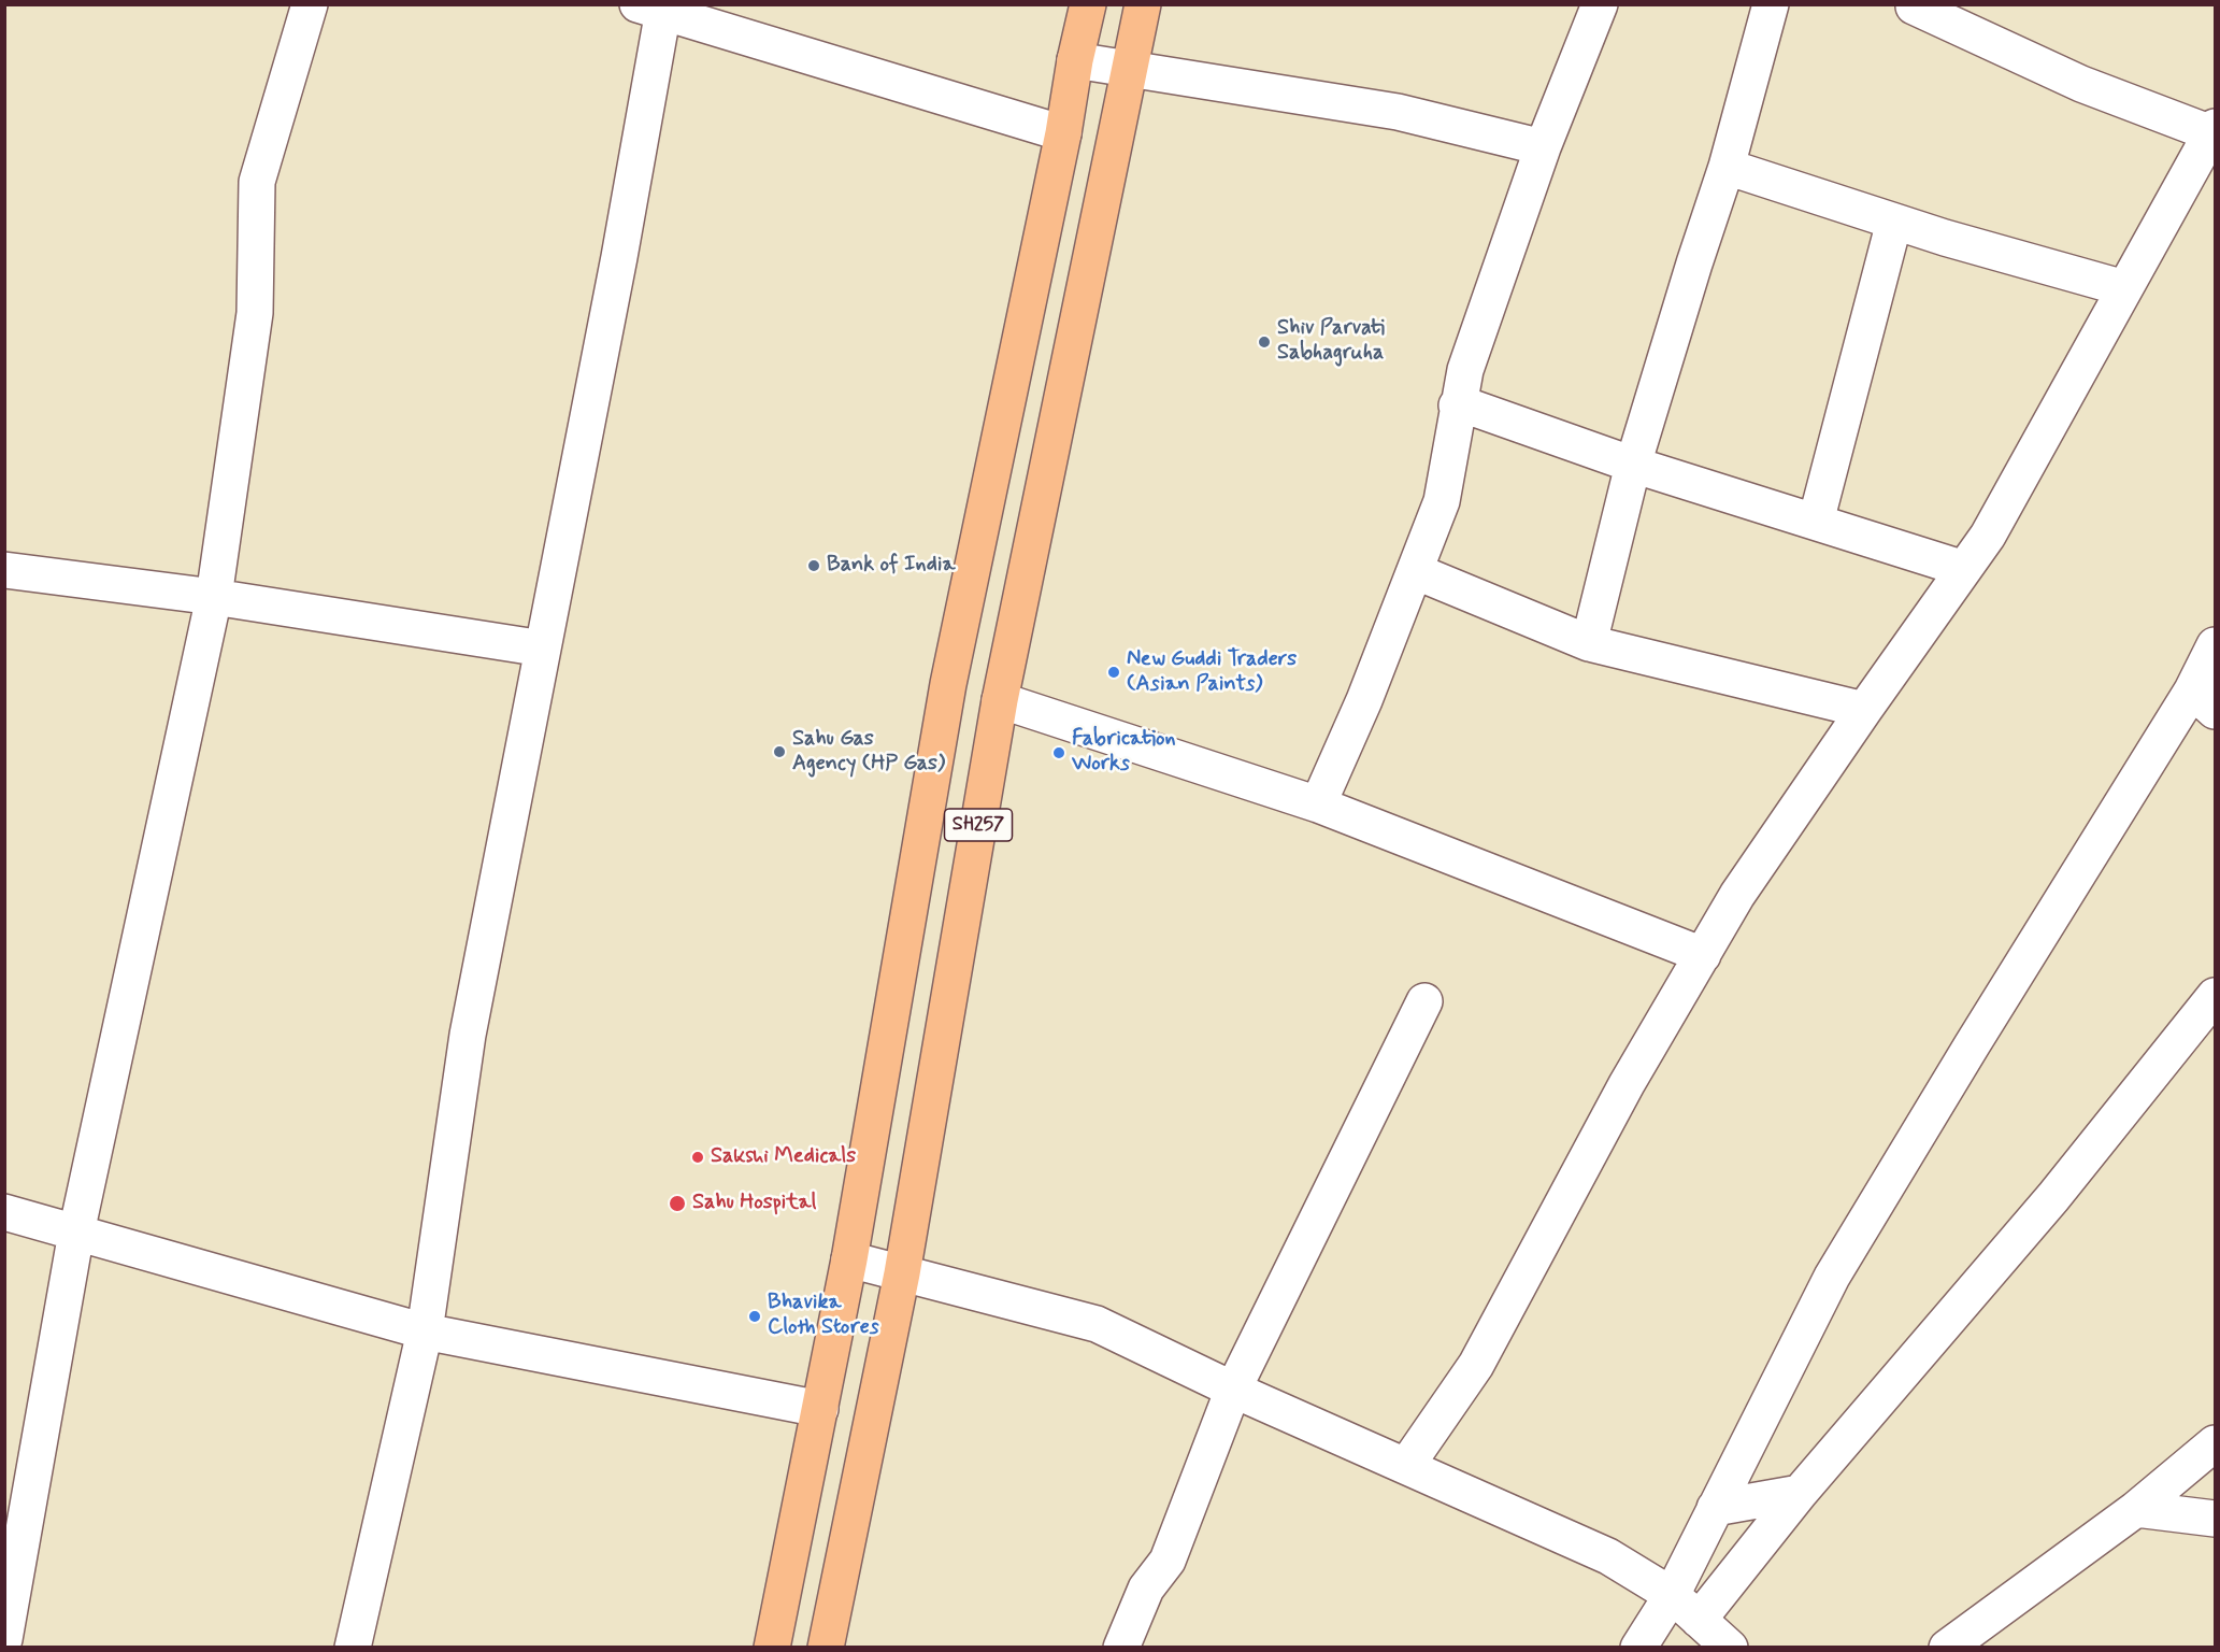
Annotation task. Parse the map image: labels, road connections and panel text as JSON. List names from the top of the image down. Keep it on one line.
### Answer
{"streets":{"main road":["SH257"]},"places":["Shiv Parvati Sabhagruha","Bank of India","New Guddi Traders (Asian Paints)","Sahu Gas Agency (HP Gas)","Fabrication Works","Sakshi Medicals","Sahu Hospital","Bhavika Cloth Stores"]}
